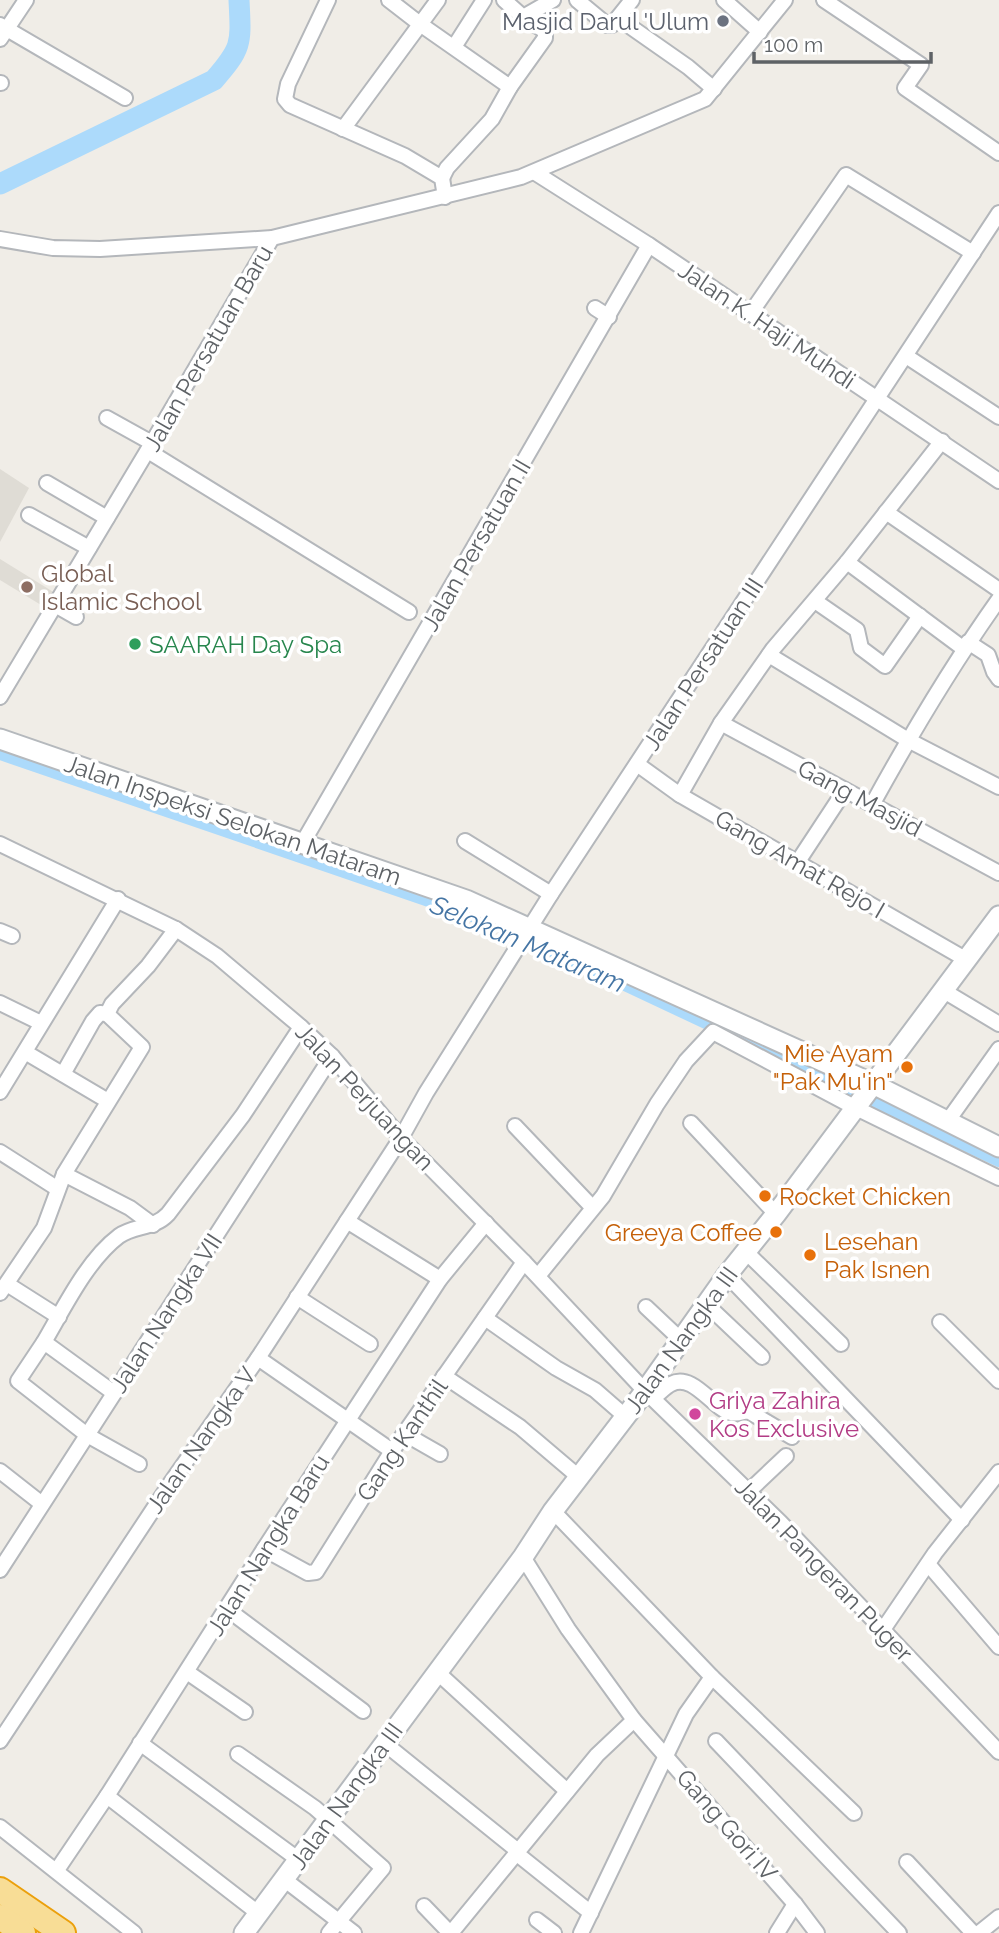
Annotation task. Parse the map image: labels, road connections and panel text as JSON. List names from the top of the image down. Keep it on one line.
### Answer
{"streets":{"street":["Jalan K. Haji Muhdi","Jalan Persatuan Baru","Jalan Persatuan II","Jalan Persatuan III","Gang Masjid","Jalan Inspeksi Selokan Mataram","Gang Amat Rejo I","Jalan Perjuangan","Jalan Nangka VII","Jalan Nangka III","Jalan Nangka V","Gang Kanthil","Jalan Nangka Baru","Jalan Pangeran Puger","Gang Gori IV"]},"crossings":[["Jalan K. Haji Muhdi","Jalan Persatuan Baru"],["Jalan K. Haji Muhdi","Jalan Persatuan II"],["Jalan K. Haji Muhdi","Jalan Persatuan III"],["Jalan Persatuan II","Jalan Inspeksi Selokan Mataram"],["Jalan Persatuan III","Jalan Inspeksi Selokan Mataram"],["Jalan Persatuan III","Gang Amat Rejo I"],["Jalan Inspeksi Selokan Mataram","Jalan Nangka III"],["Gang Amat Rejo I","Jalan Nangka III"],["Jalan Perjuangan","Jalan Nangka VII"],["Jalan Perjuangan","Jalan Nangka III"],["Jalan Perjuangan","Jalan Nangka V"],["Jalan Perjuangan","Gang Kanthil"],["Jalan Perjuangan","Jalan Nangka Baru"],["Jalan Perjuangan","Jalan Pangeran Puger"],["Jalan Nangka III","Jalan Pangeran Puger"],["Gang Kanthil","Jalan Nangka Baru"]],"water":["Selokan Mataram"],"places":["Masjid Darul 'Ulum","Global Islamic School","SAARAH Day Spa","Mie Ayam \"Pak Mu'in\"","Rocket Chicken","Greeya Coffee","Lesehan Pak Isnen","Griya Zahira Kos Exclusive"],"scale_bar":"100 m"}
